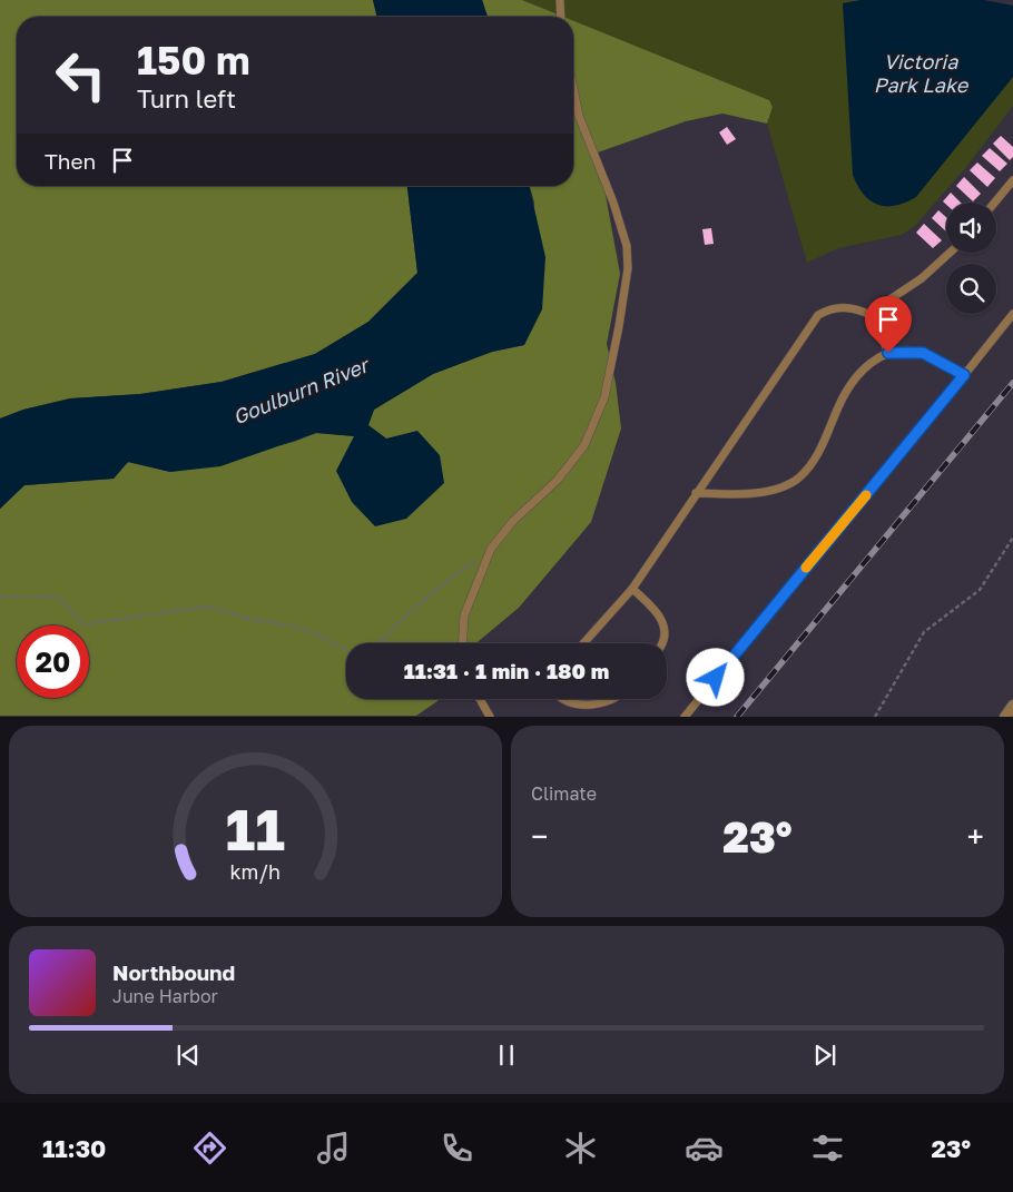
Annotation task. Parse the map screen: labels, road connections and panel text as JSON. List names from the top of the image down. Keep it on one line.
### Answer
{"water":["Victoria Park Lake","Goulburn River"],"page":{"turn":["150 m","Turn left"],"then":"Then","limit":"20","trip":"11:31 · 1 min · 180 m","tile":"Climate","heat":["−","23°","+"],"song":["Northbound","June Harbor"],"tabs":["11:30","23°"],"gauge":["11","km/h"]}}
